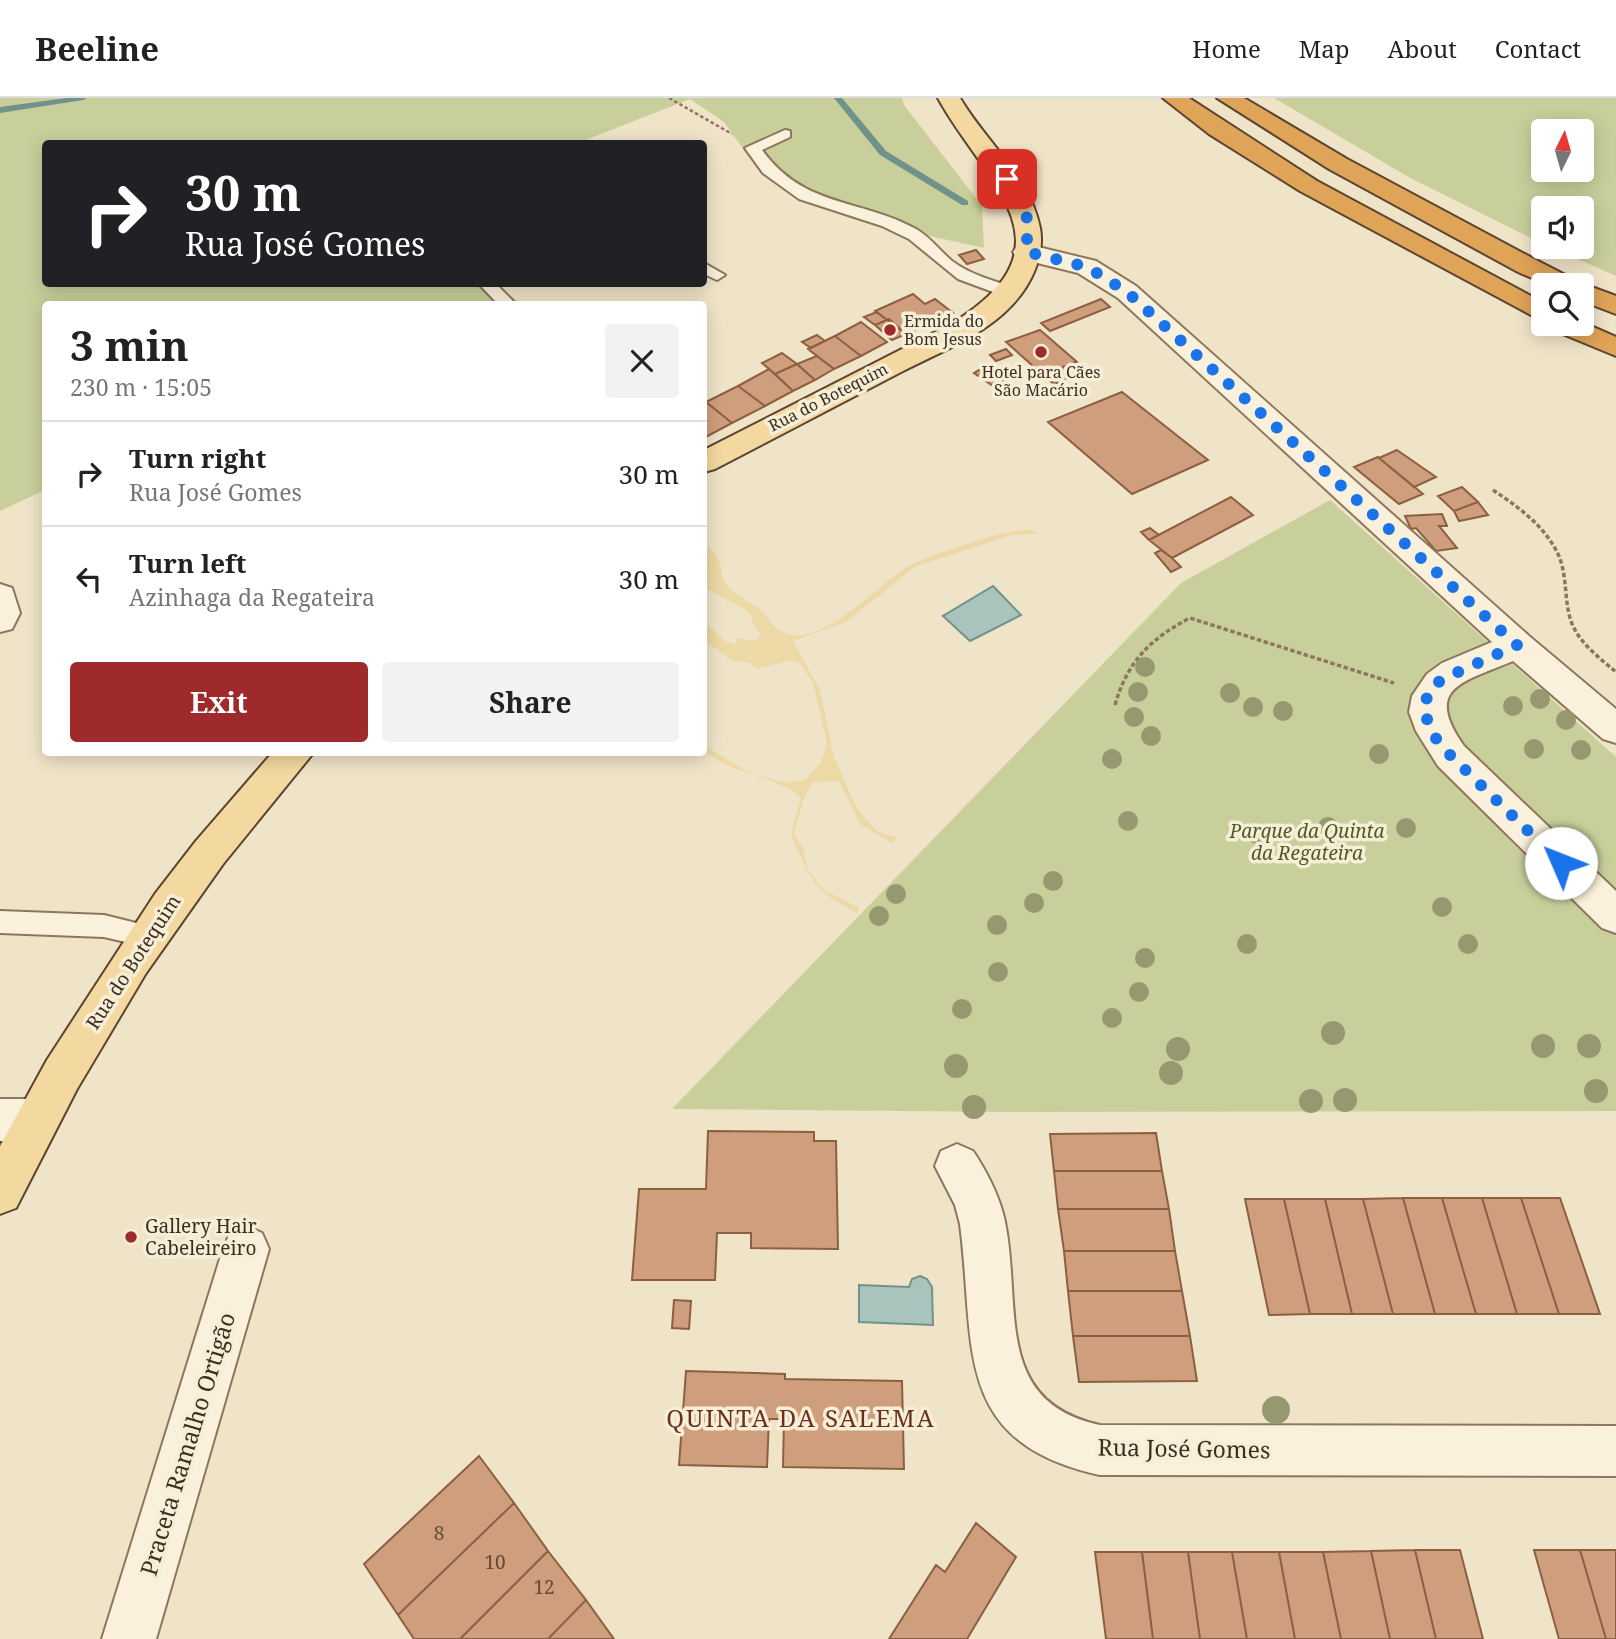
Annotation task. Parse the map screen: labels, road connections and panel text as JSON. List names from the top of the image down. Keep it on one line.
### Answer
{"streets":{"main road":["Rua do Botequim"],"street":["Praceta Ramalho Ortigão","Rua José Gomes"]},"districts":["QUINTA DA SALEMA"],"parks":["Parque da Quinta da Regateira"],"places":["Ermida do Bom Jesus","Hotel para Cães São Macário","Gallery Hair Cabeleireiro"],"house_numbers":["8","10","12"],"north":"top","page":{"header":"Beeline","nav":["Home","Map","About","Contact"],"turn":["30 m","Rua José Gomes"],"heading":["3 min","230 m · 15:05"],"list":[{"name":"Turn right","note":"Rua José Gomes","value":"30 m"},{"name":"Turn left","note":"Azinhaga da Regateira","value":"30 m"}],"buttons":["Exit","Share"]}}
